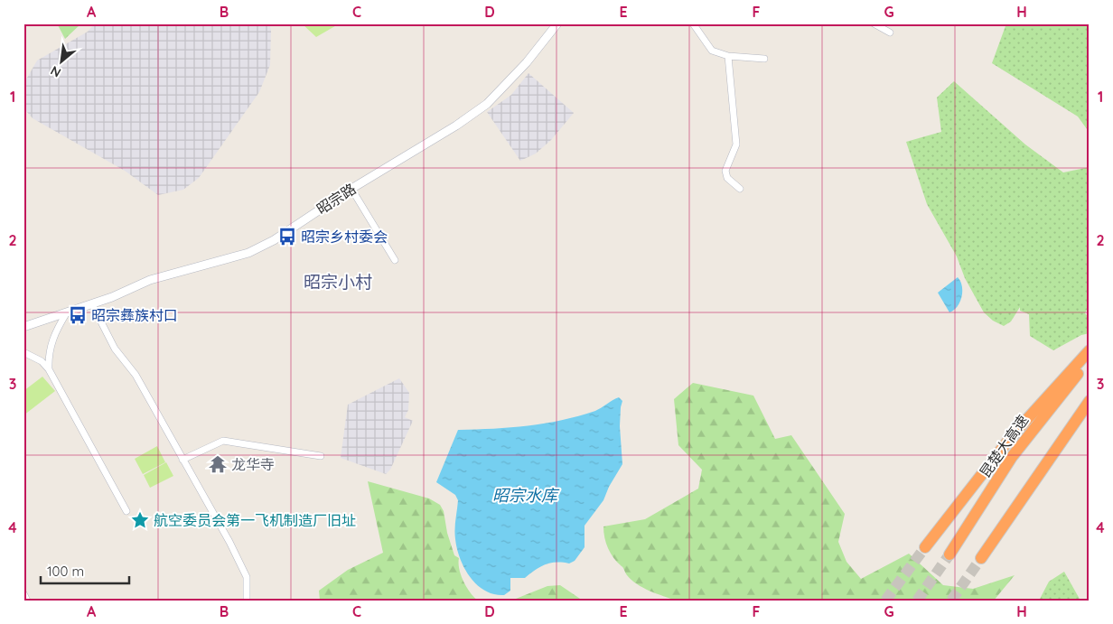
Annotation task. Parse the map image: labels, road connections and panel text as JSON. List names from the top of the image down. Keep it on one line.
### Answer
{"streets":{"highway":["昆楚大高速"],"street":["昭宗路"]},"districts":["昭宗小村"],"water":["昭宗水库"],"places":{"bus stop":["昭宗乡村委会","昭宗彝族村口"],"temple":["龙华寺"],"place":["航空委员会第一飞机制造厂旧址"]},"scale_bar":"100 m","north":"bottom left","grid":{"columns":["A","B","C","D","E","F","G","H"],"rows":["1","2","3","4"]}}
